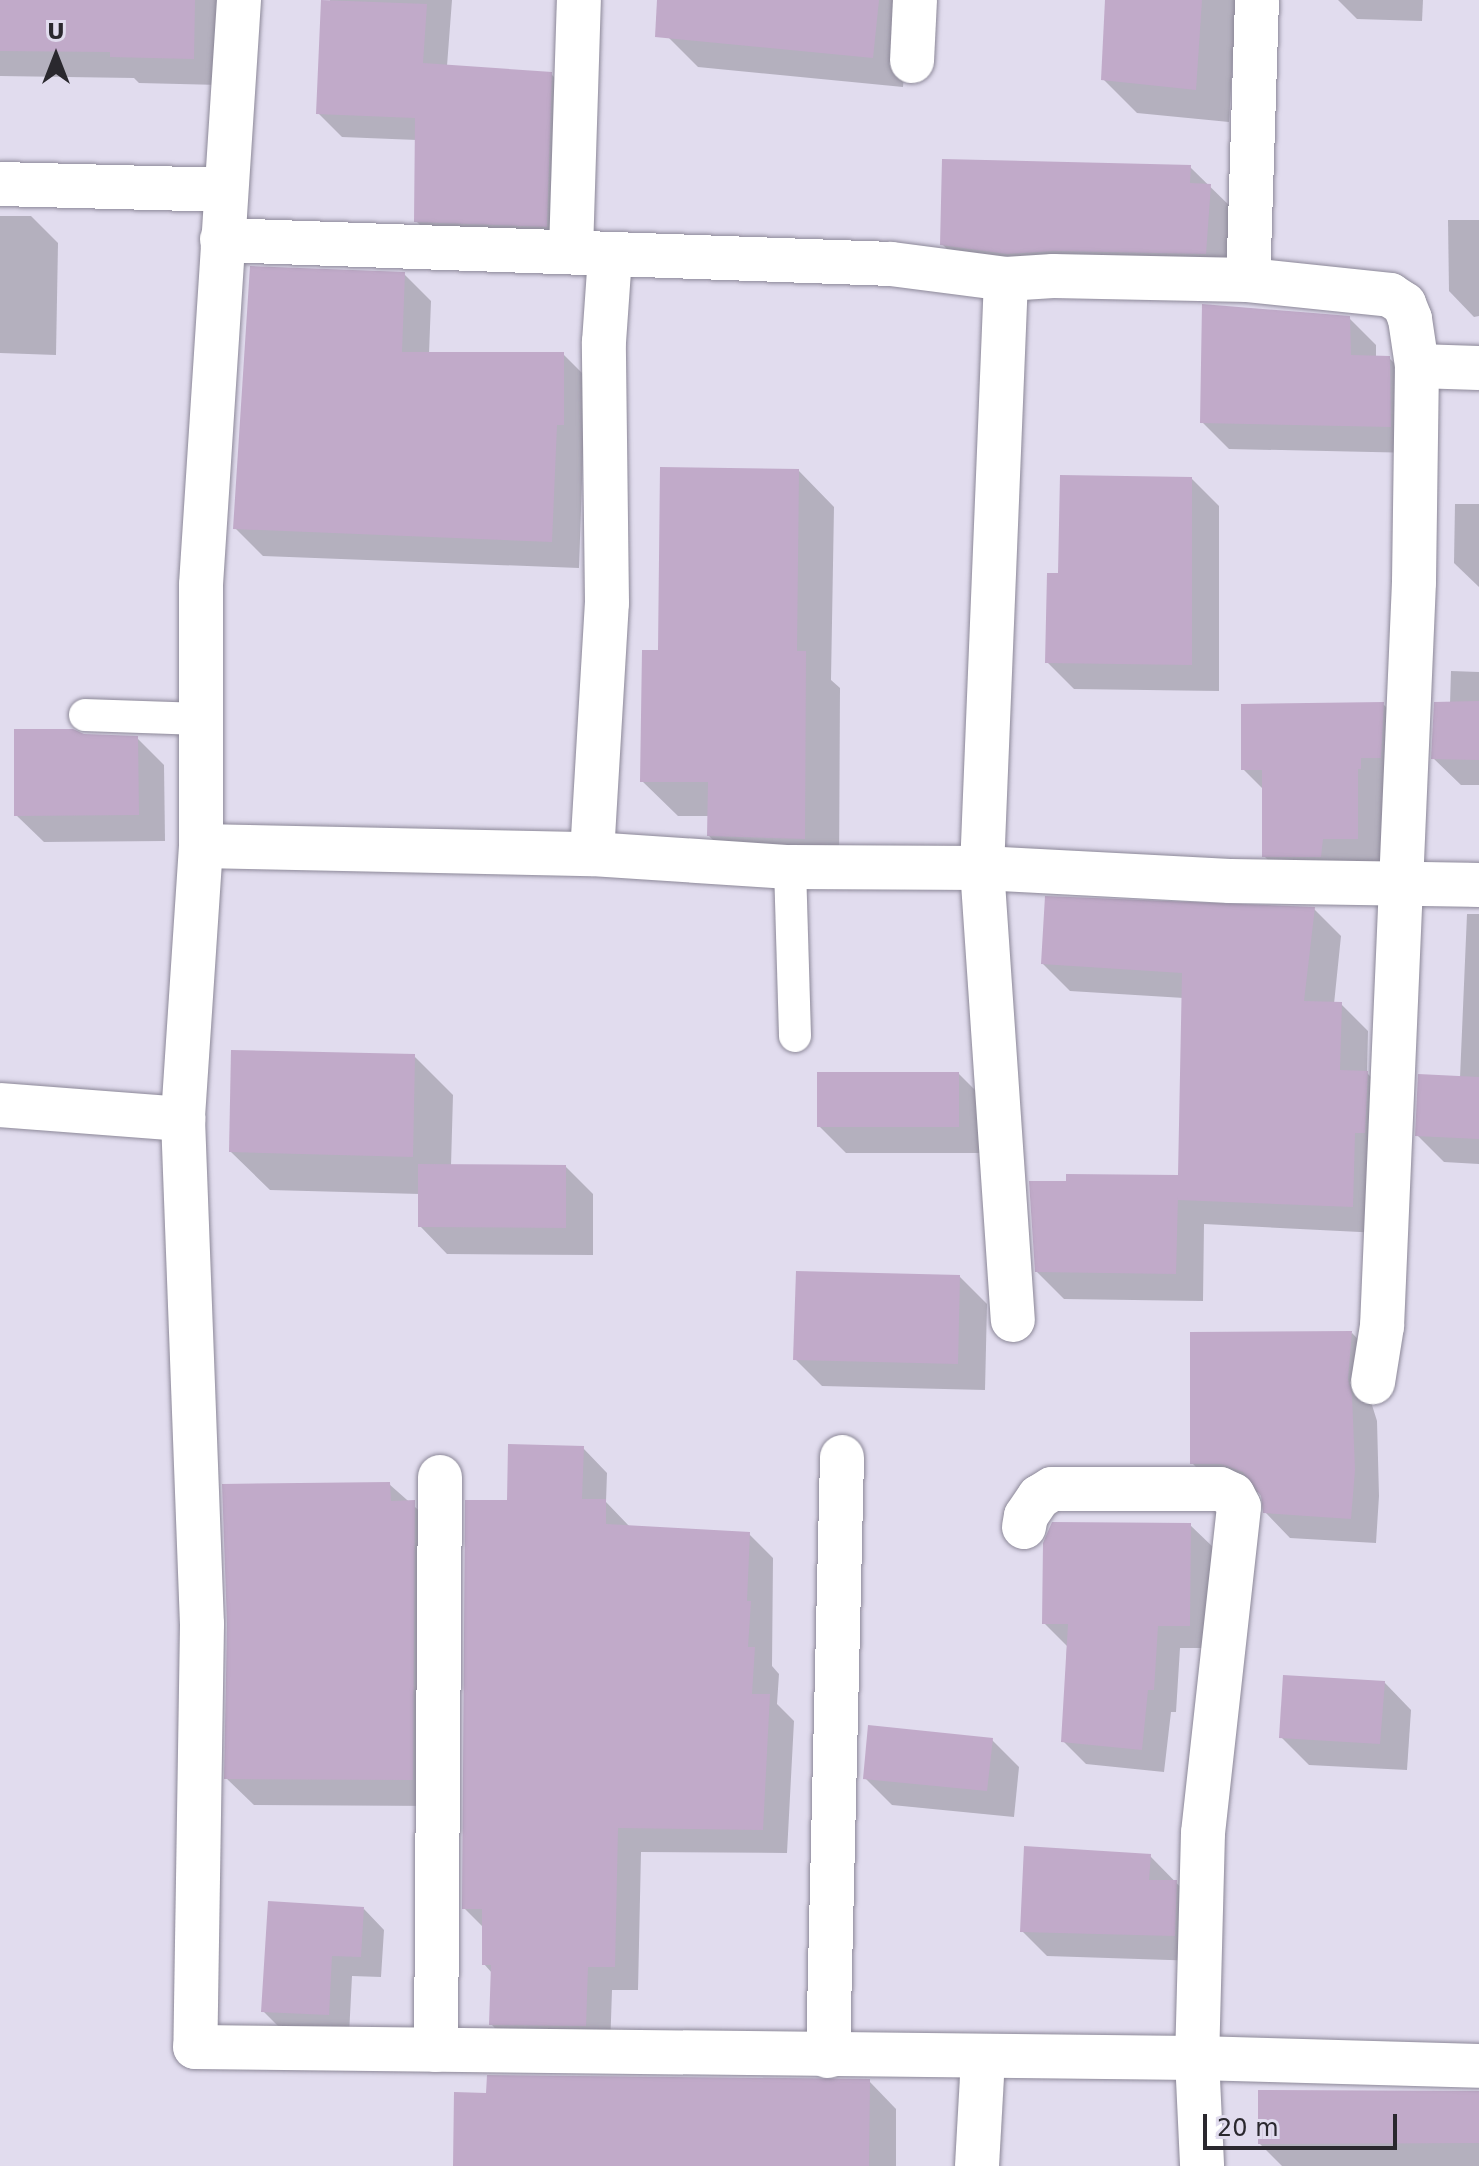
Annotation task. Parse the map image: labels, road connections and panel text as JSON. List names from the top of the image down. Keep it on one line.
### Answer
{"scale_bar":"20 m","north":"top"}
